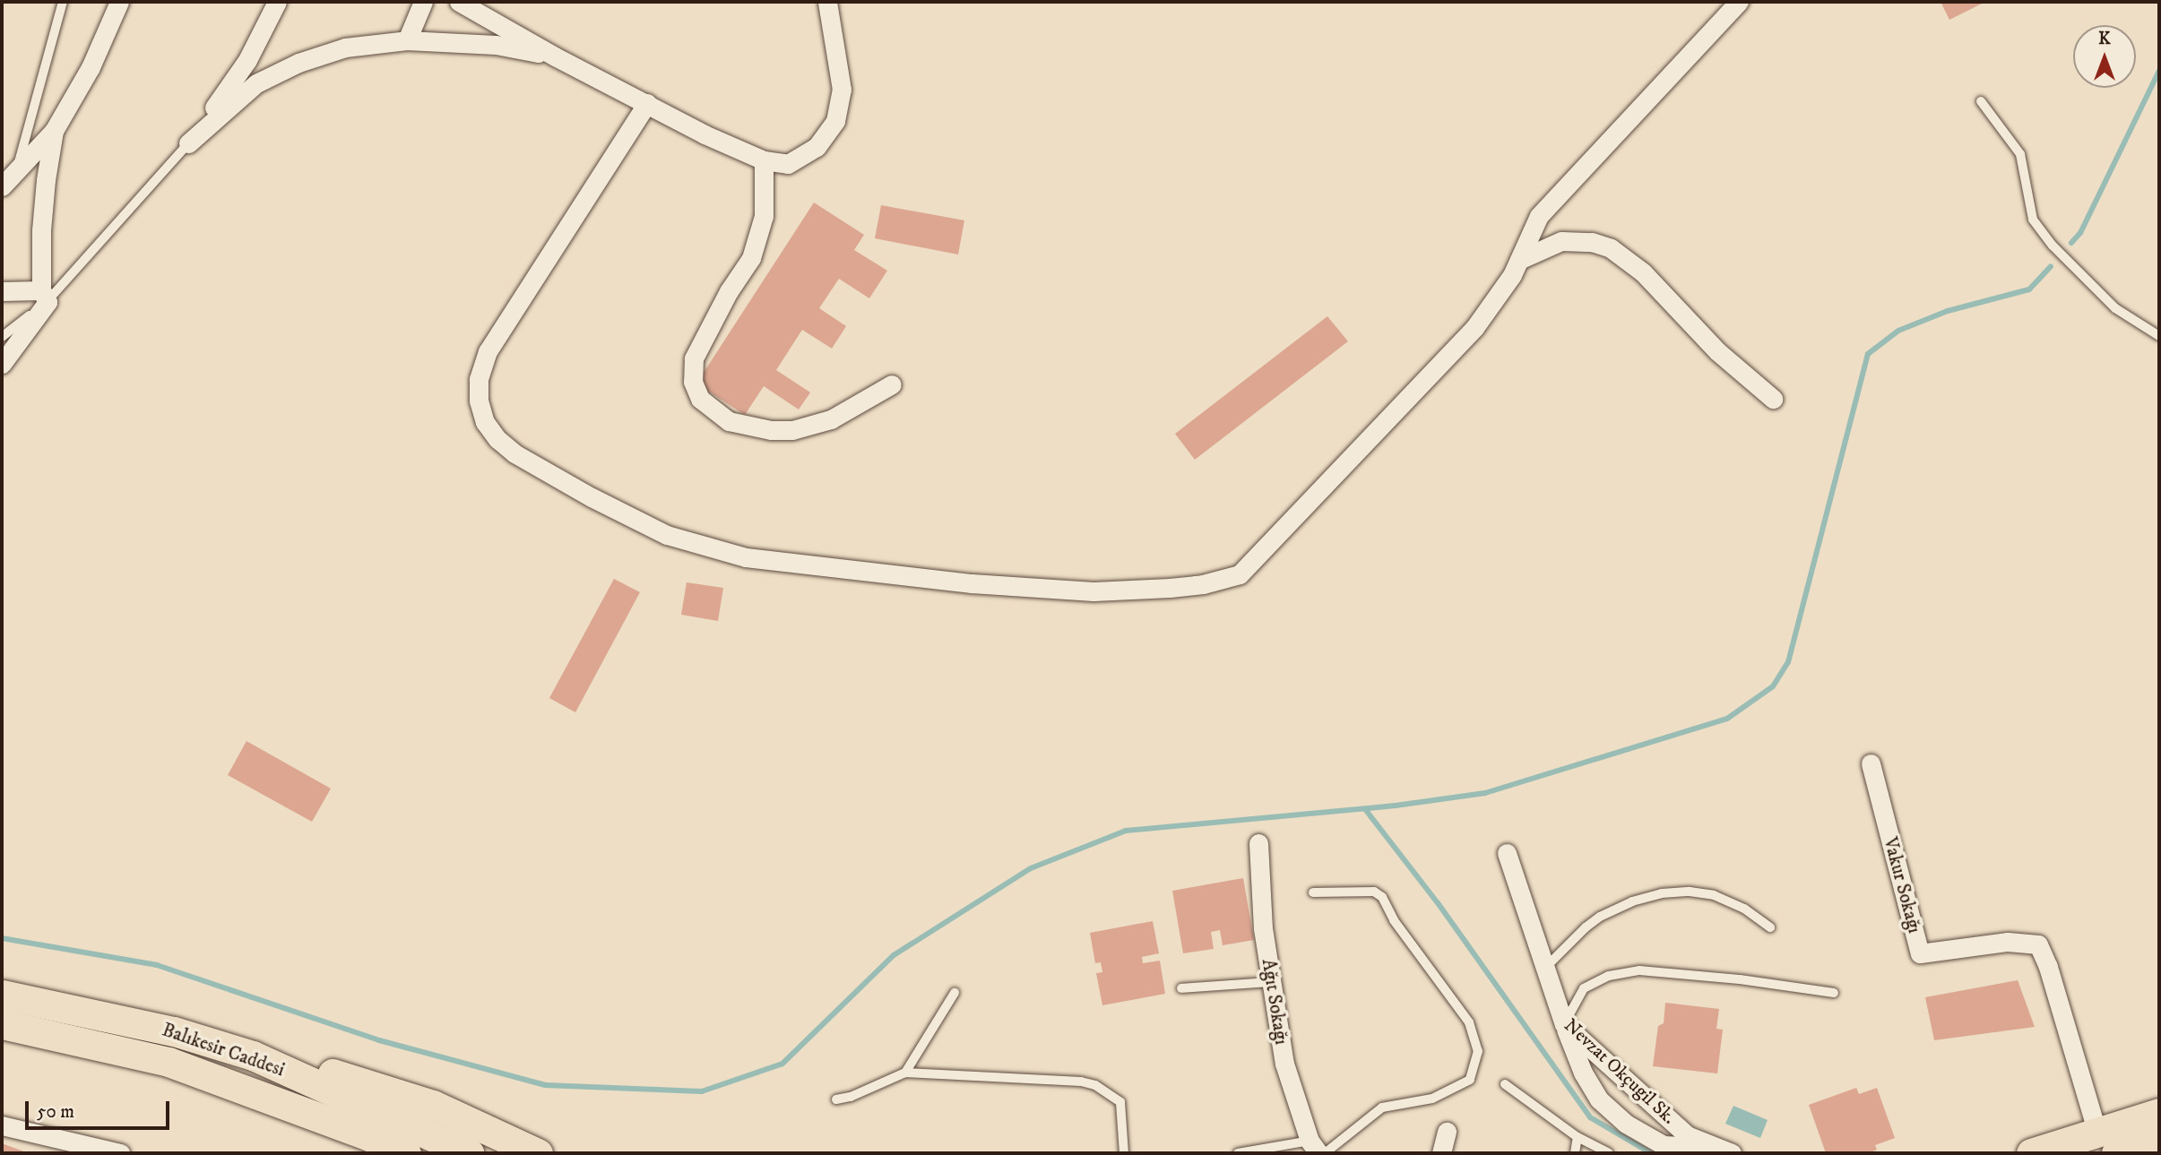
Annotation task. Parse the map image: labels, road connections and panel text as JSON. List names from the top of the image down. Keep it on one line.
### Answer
{"streets":{"main road":["Balıkesir Caddesi"],"street":["Vakur Sokağı","Ağıt Sokağı","Nevzat Okçugil Sk."]},"scale_bar":"50 m","north":"top"}
